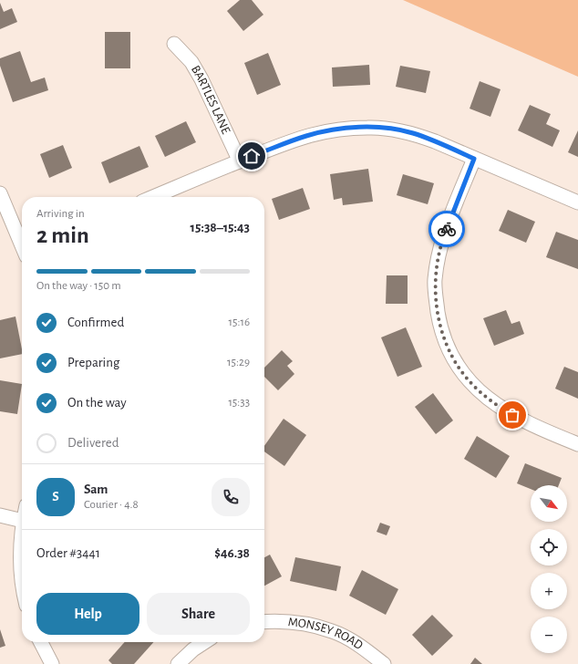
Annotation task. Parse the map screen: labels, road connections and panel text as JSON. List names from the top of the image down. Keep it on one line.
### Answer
{"streets":{"street":["BARTLES LANE","MONSEY ROAD"]},"north":"bottom right","page":{"heading":["2 min","Arriving in","15:38–15:43"],"panel":["Sam","Courier · 4.8","Order #3441","$46.38"],"bar":"On the way · 150 m","list":[["Confirmed","15:16"],["Preparing","15:29"],["On the way","15:33"],"Delivered"],"round":"S","map_buttons":["+","−"],"buttons":["Help","Share"]}}
